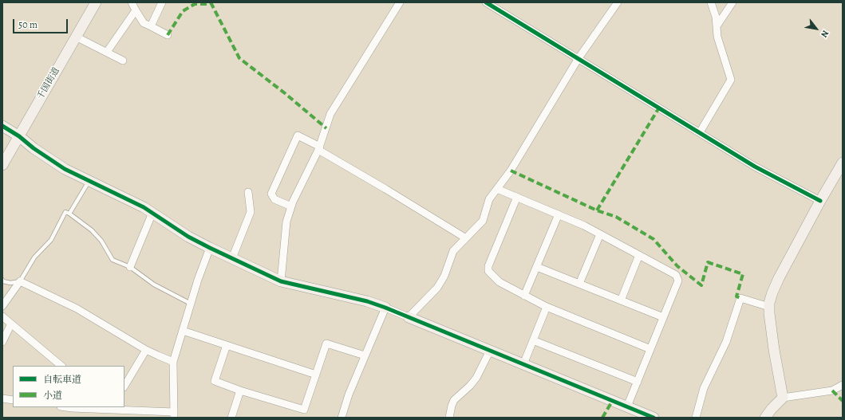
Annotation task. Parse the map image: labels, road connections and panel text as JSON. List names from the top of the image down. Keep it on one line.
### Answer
{"streets":{"street":["千国街道"]},"legend":["自転車道","小道"],"scale_bar":"50 m","north":"bottom right"}
